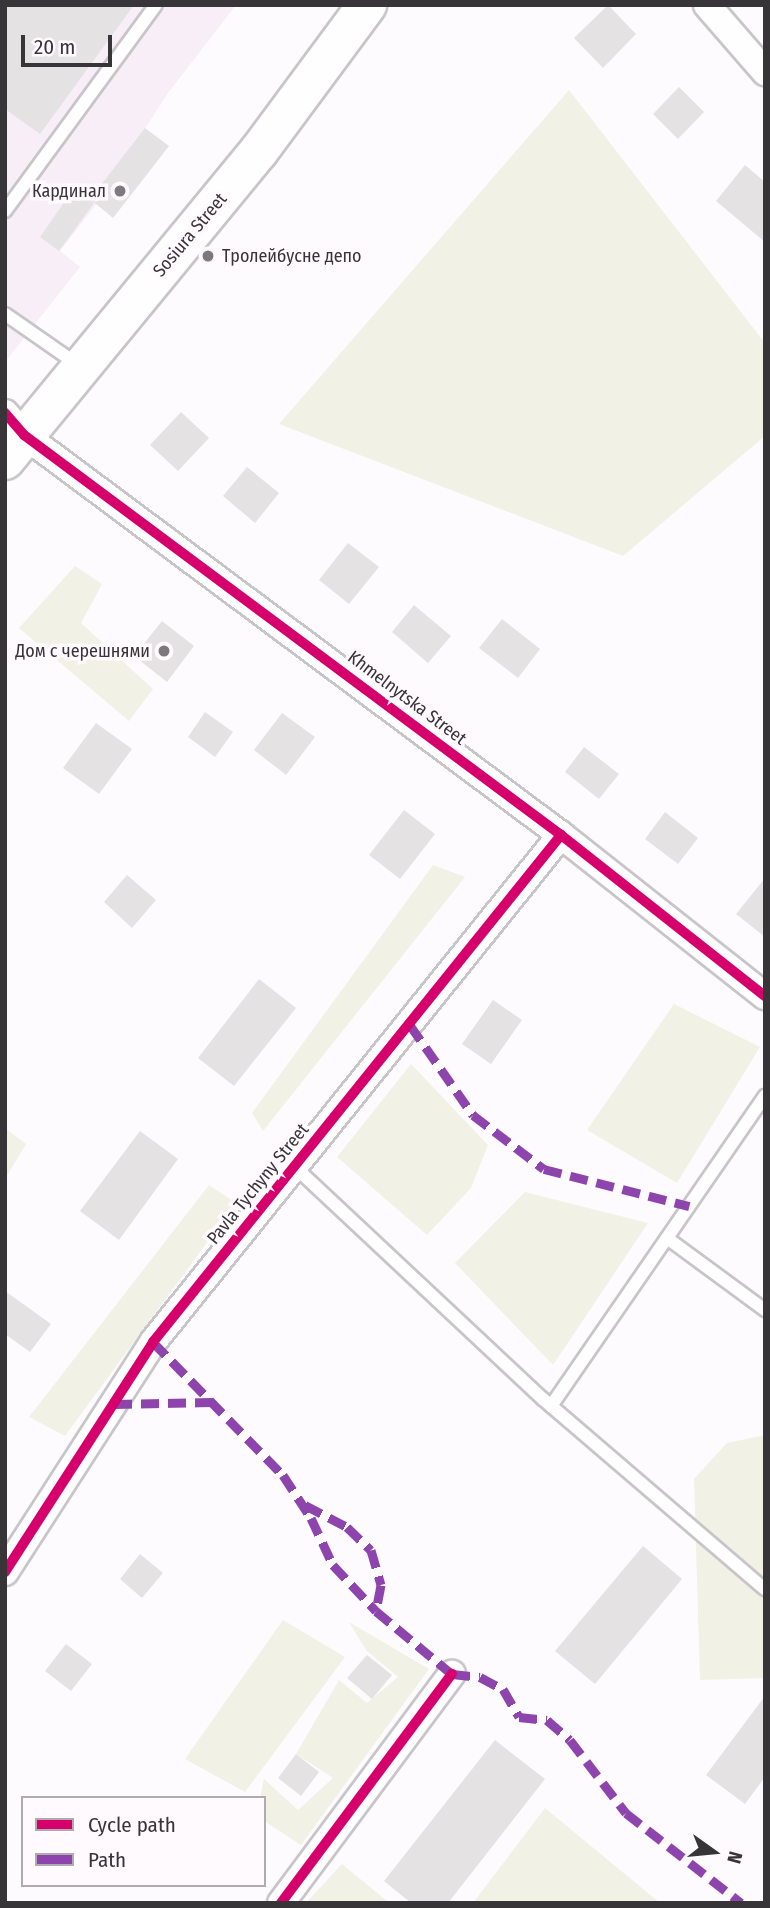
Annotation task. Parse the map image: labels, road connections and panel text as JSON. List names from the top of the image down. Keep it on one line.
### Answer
{"streets":{"main road":["Sosiura Street"],"street":["Khmelnytska Street","Pavla Tychyny Street"]},"crossings":[["Sosiura Street","Khmelnytska Street"],["Khmelnytska Street","Pavla Tychyny Street"]],"places":["Кардинал","Тролейбусне депо","Дом с черешнями"],"legend":["Cycle path","Path"],"scale_bar":"20 m","north":"right"}
